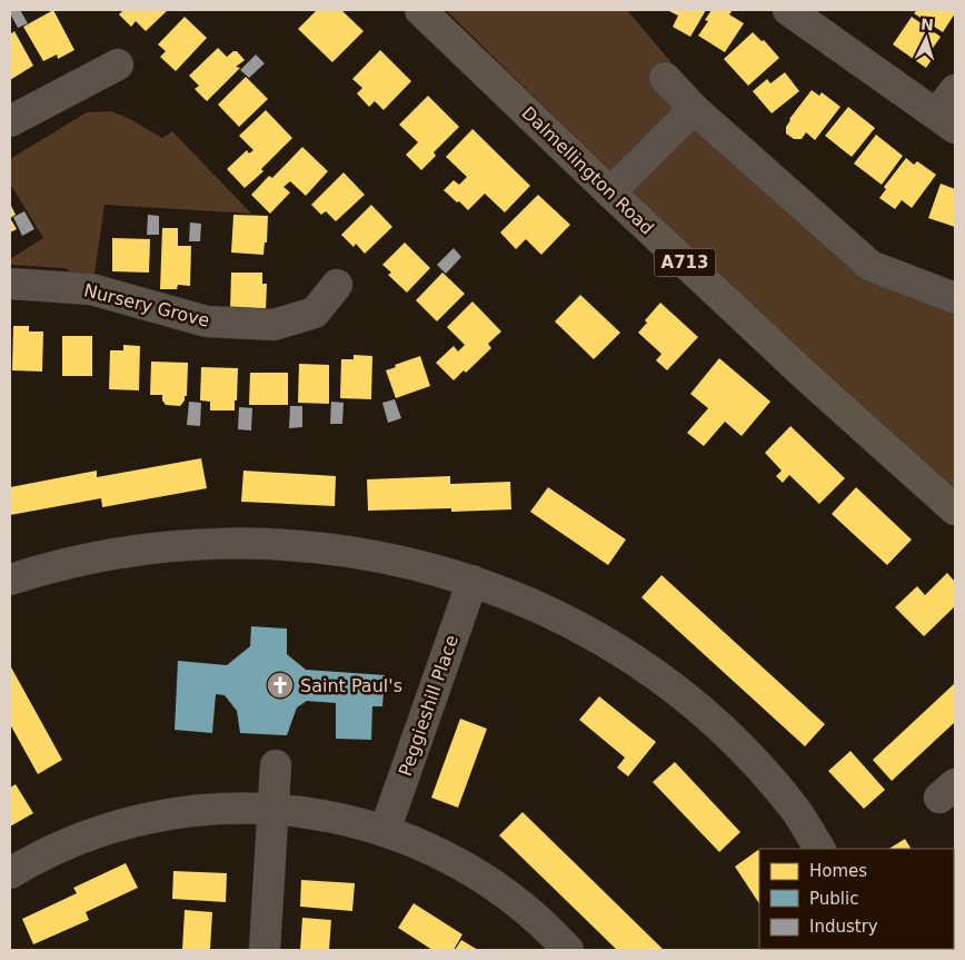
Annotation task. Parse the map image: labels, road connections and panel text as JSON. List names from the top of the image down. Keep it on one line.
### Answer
{"streets":{"main road":["Dalmellington Road","A713"],"street":["Nursery Grove","Peggieshill Place"]},"places":{"church":["Saint Paul's"]},"legend":["Homes","Public","Industry"],"north":"top"}
